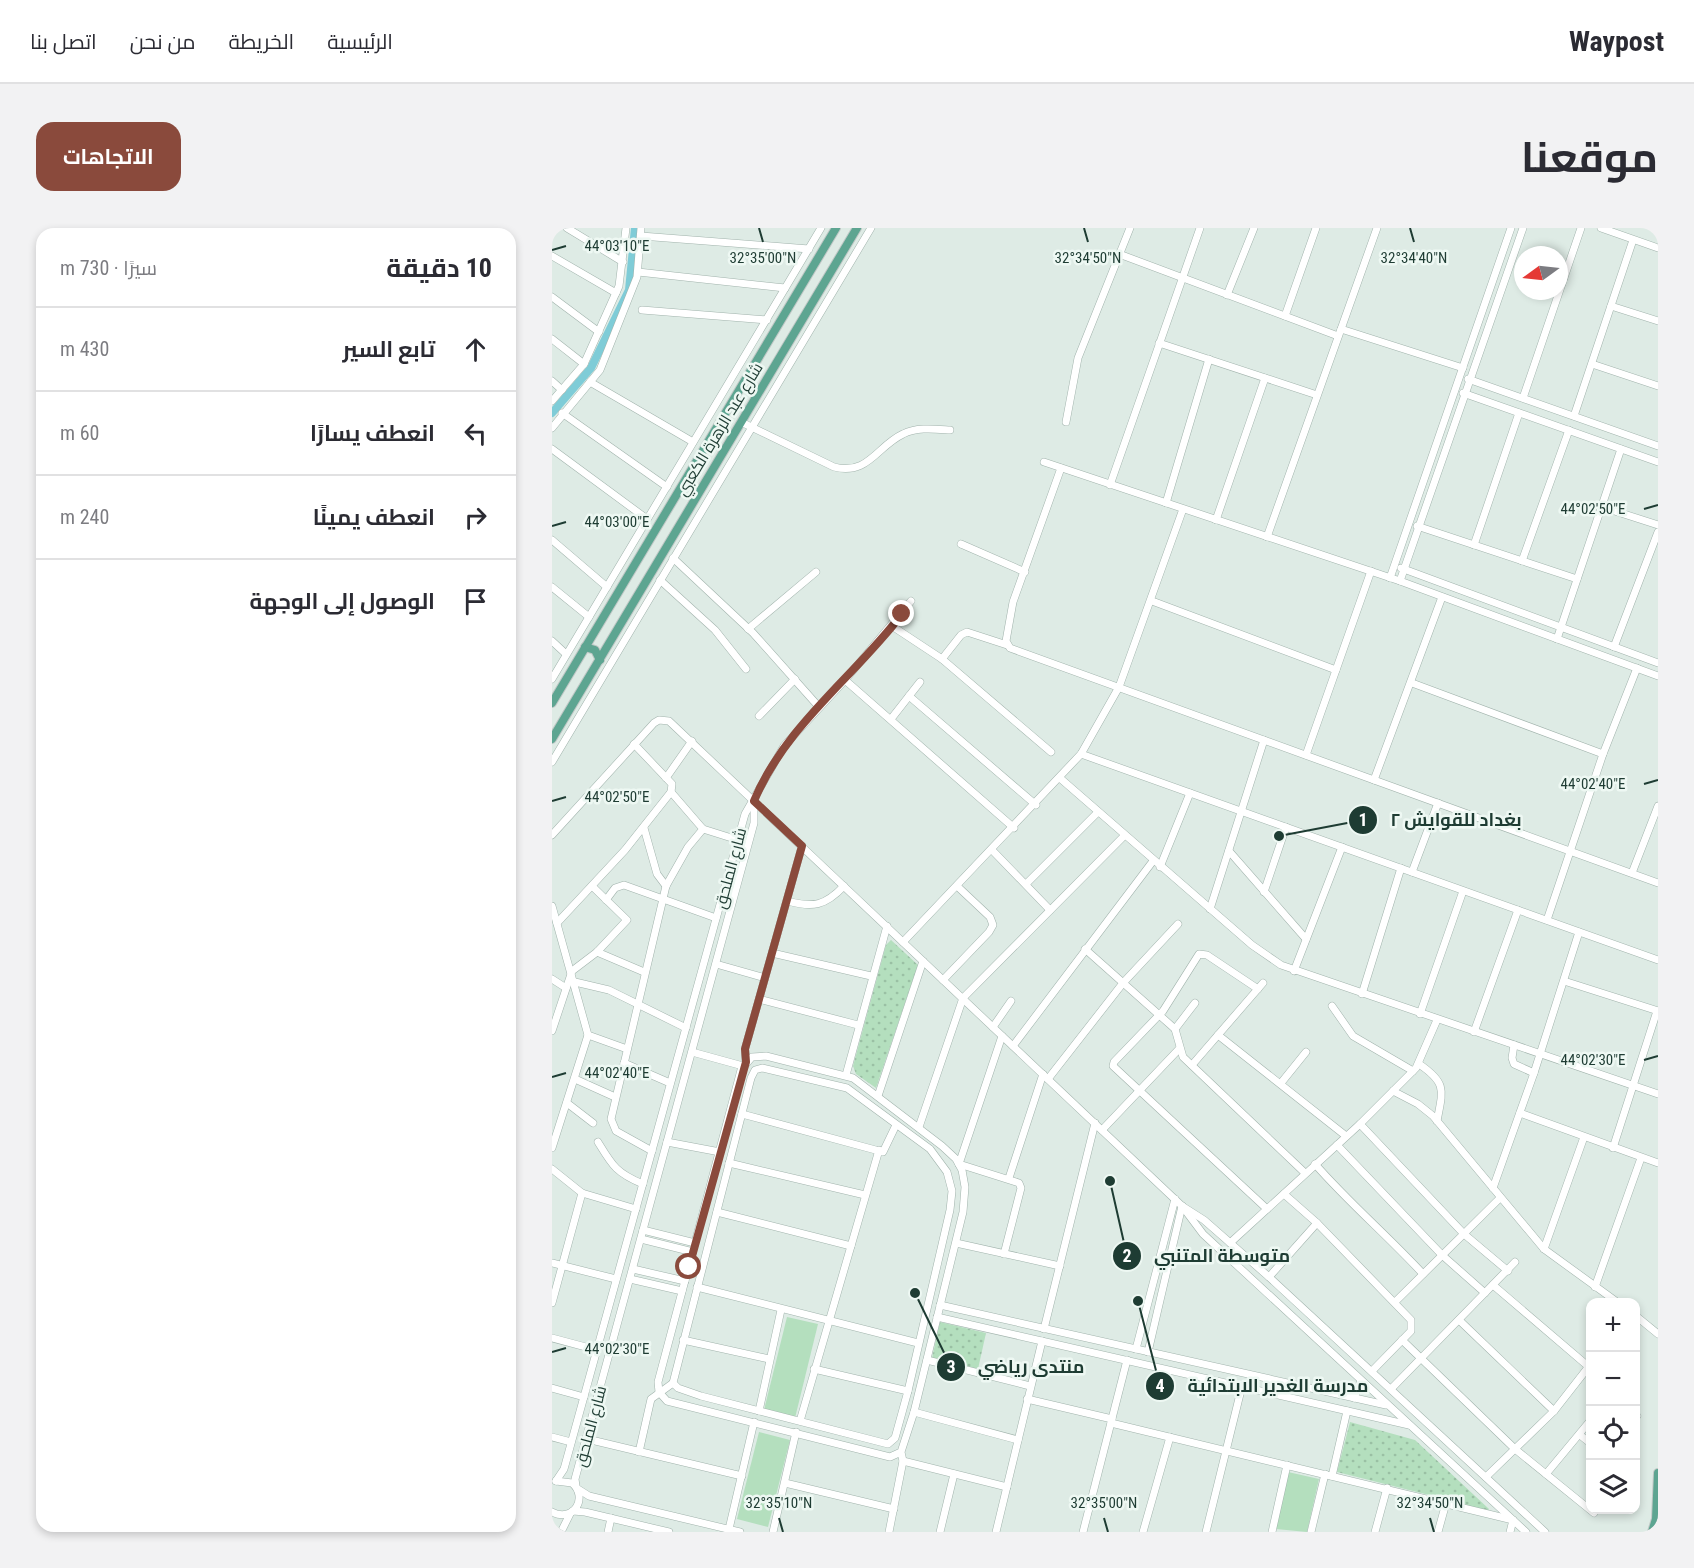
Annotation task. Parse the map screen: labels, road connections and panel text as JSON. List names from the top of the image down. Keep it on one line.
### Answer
{"streets":{"main road":["شارع عبد الزهرة الكعبي"],"street":["شارع الملحق"]},"places":["بغداد للقوايش ٢","متوسطة المتنبي","منتدى رياضي","مدرسة الغدير الابتدائية"],"north":"left","page":{"header":"Waypost","nav":["الرئيسية","الخريطة","من نحن","اتصل بنا"],"title":"موقعنا","buttons":"الاتجاهات","heading":["10 دقيقة","سيرًا · 730 m"],"list":[["تابع السير","430 m"],["انعطف يسارًا","60 m"],["انعطف يمينًا","240 m"],"الوصول إلى الوجهة"],"map_buttons":["+","−"]},"coordinates":["44°03'10\"E","32°34'40\"N","32°35'00\"N","32°34'50\"N","44°02'50\"E","44°03'00\"E","44°02'40\"E","44°02'30\"E","32°35'10\"N"]}
